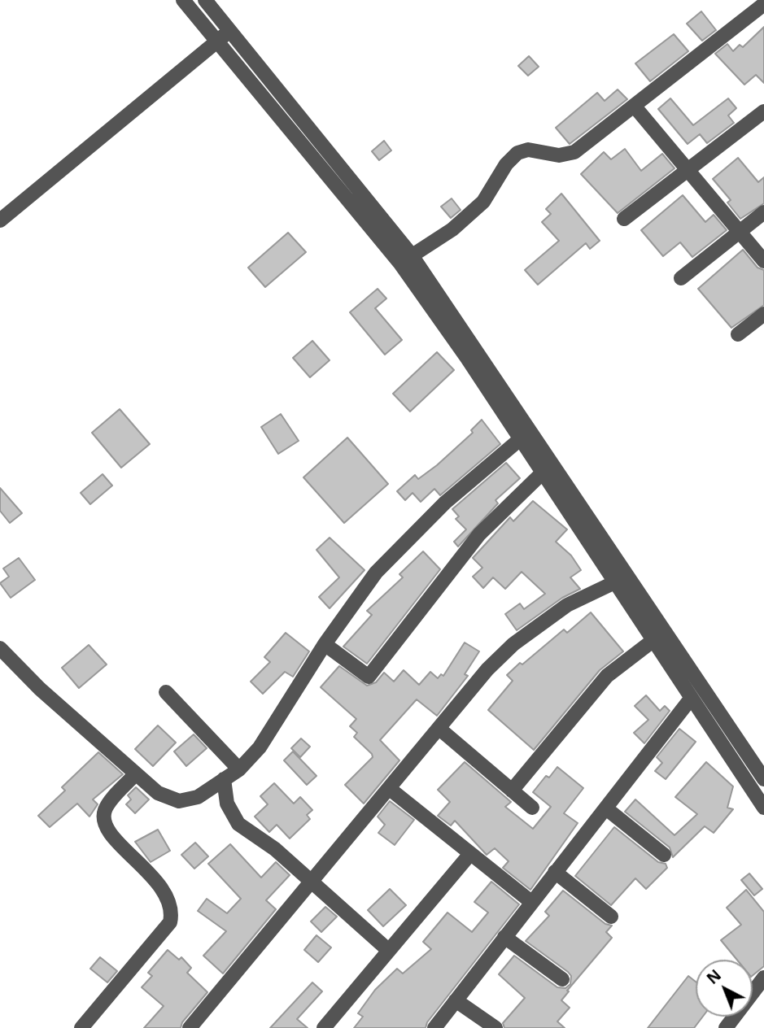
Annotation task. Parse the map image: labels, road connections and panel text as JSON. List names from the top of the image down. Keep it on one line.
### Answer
{"north":"top left"}
